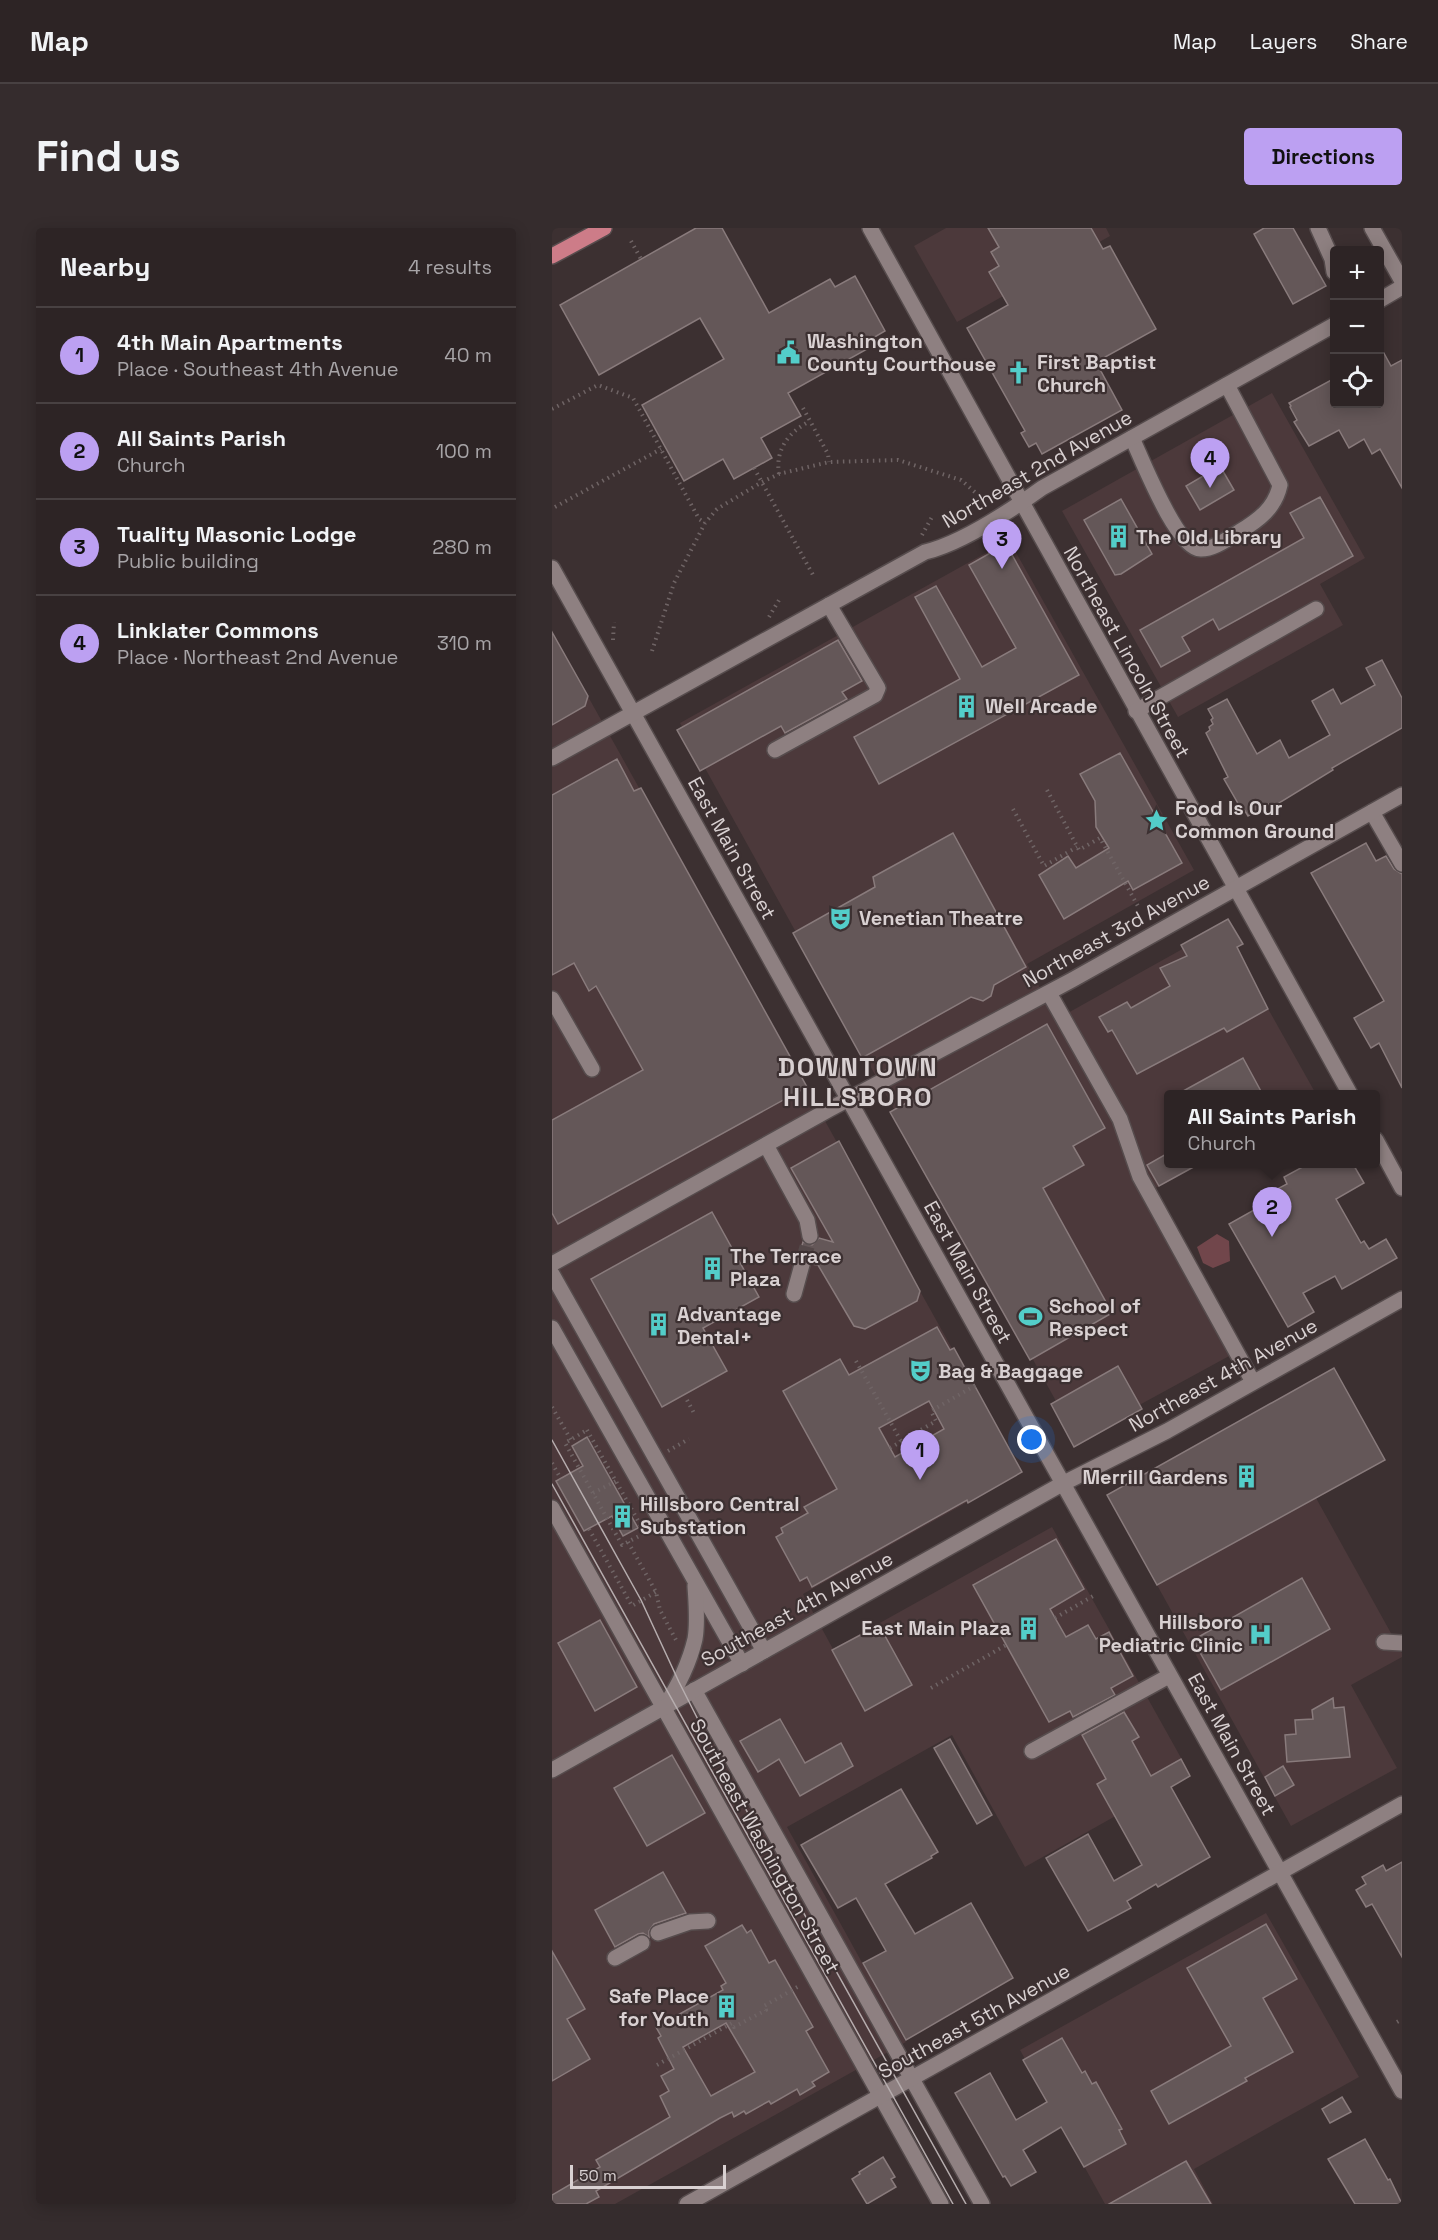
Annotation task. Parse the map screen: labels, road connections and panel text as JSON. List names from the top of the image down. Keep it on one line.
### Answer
{"streets":{"street":["Northeast 2nd Avenue","Northeast Lincoln Street","East Main Street","Northeast 3rd Avenue","Northeast 4th Avenue","Southeast 4th Avenue","Southeast Washington Street","Southeast 5th Avenue"]},"crossings":[["Northeast 2nd Avenue","Northeast Lincoln Street"],["Northeast 2nd Avenue","East Main Street"],["Northeast Lincoln Street","Northeast 3rd Avenue"],["East Main Street","Northeast 3rd Avenue"],["East Main Street","Northeast 4th Avenue"],["East Main Street","Southeast 4th Avenue"],["East Main Street","Southeast 5th Avenue"],["Northeast 4th Avenue","Southeast 4th Avenue"],["Southeast 4th Avenue","Southeast Washington Street"],["Southeast Washington Street","Southeast 5th Avenue"]],"districts":["DOWNTOWN HILLSBORO"],"places":{"public building":["Washington County Courthouse"],"church":["First Baptist Church"],"building":["The Old Library","Well Arcade","The Terrace Plaza","Advantage Dental+","Merrill Gardens","Hillsboro Central Substation","East Main Plaza","Safe Place for Youth"],"place":["Food Is Our Common Ground"],"theatre":["Venetian Theatre","Bag & Baggage"],"sports":["School of Respect"],"hospital":["Hillsboro Pediatric Clinic"]},"scale_bar":"50 m","page":{"header":"Map","nav":["Map","Layers","Share"],"buttons":"Directions","title":"Find us","heading":["Nearby","4 results"],"map_buttons":["+","−"],"list":[{"mark":"1","name":"4th Main Apartments","note":"Place · Southeast 4th Avenue","value":"40 m"},{"mark":"2","name":"All Saints Parish","note":"Church","value":"100 m"},{"mark":"3","name":"Tuality Masonic Lodge","note":"Public building","value":"280 m"},{"mark":"4","name":"Linklater Commons","note":"Place · Northeast 2nd Avenue","value":"310 m"}],"pins":["4","3","2","1"],"popup":["All Saints Parish","Church"],"scale":"50 m"}}
